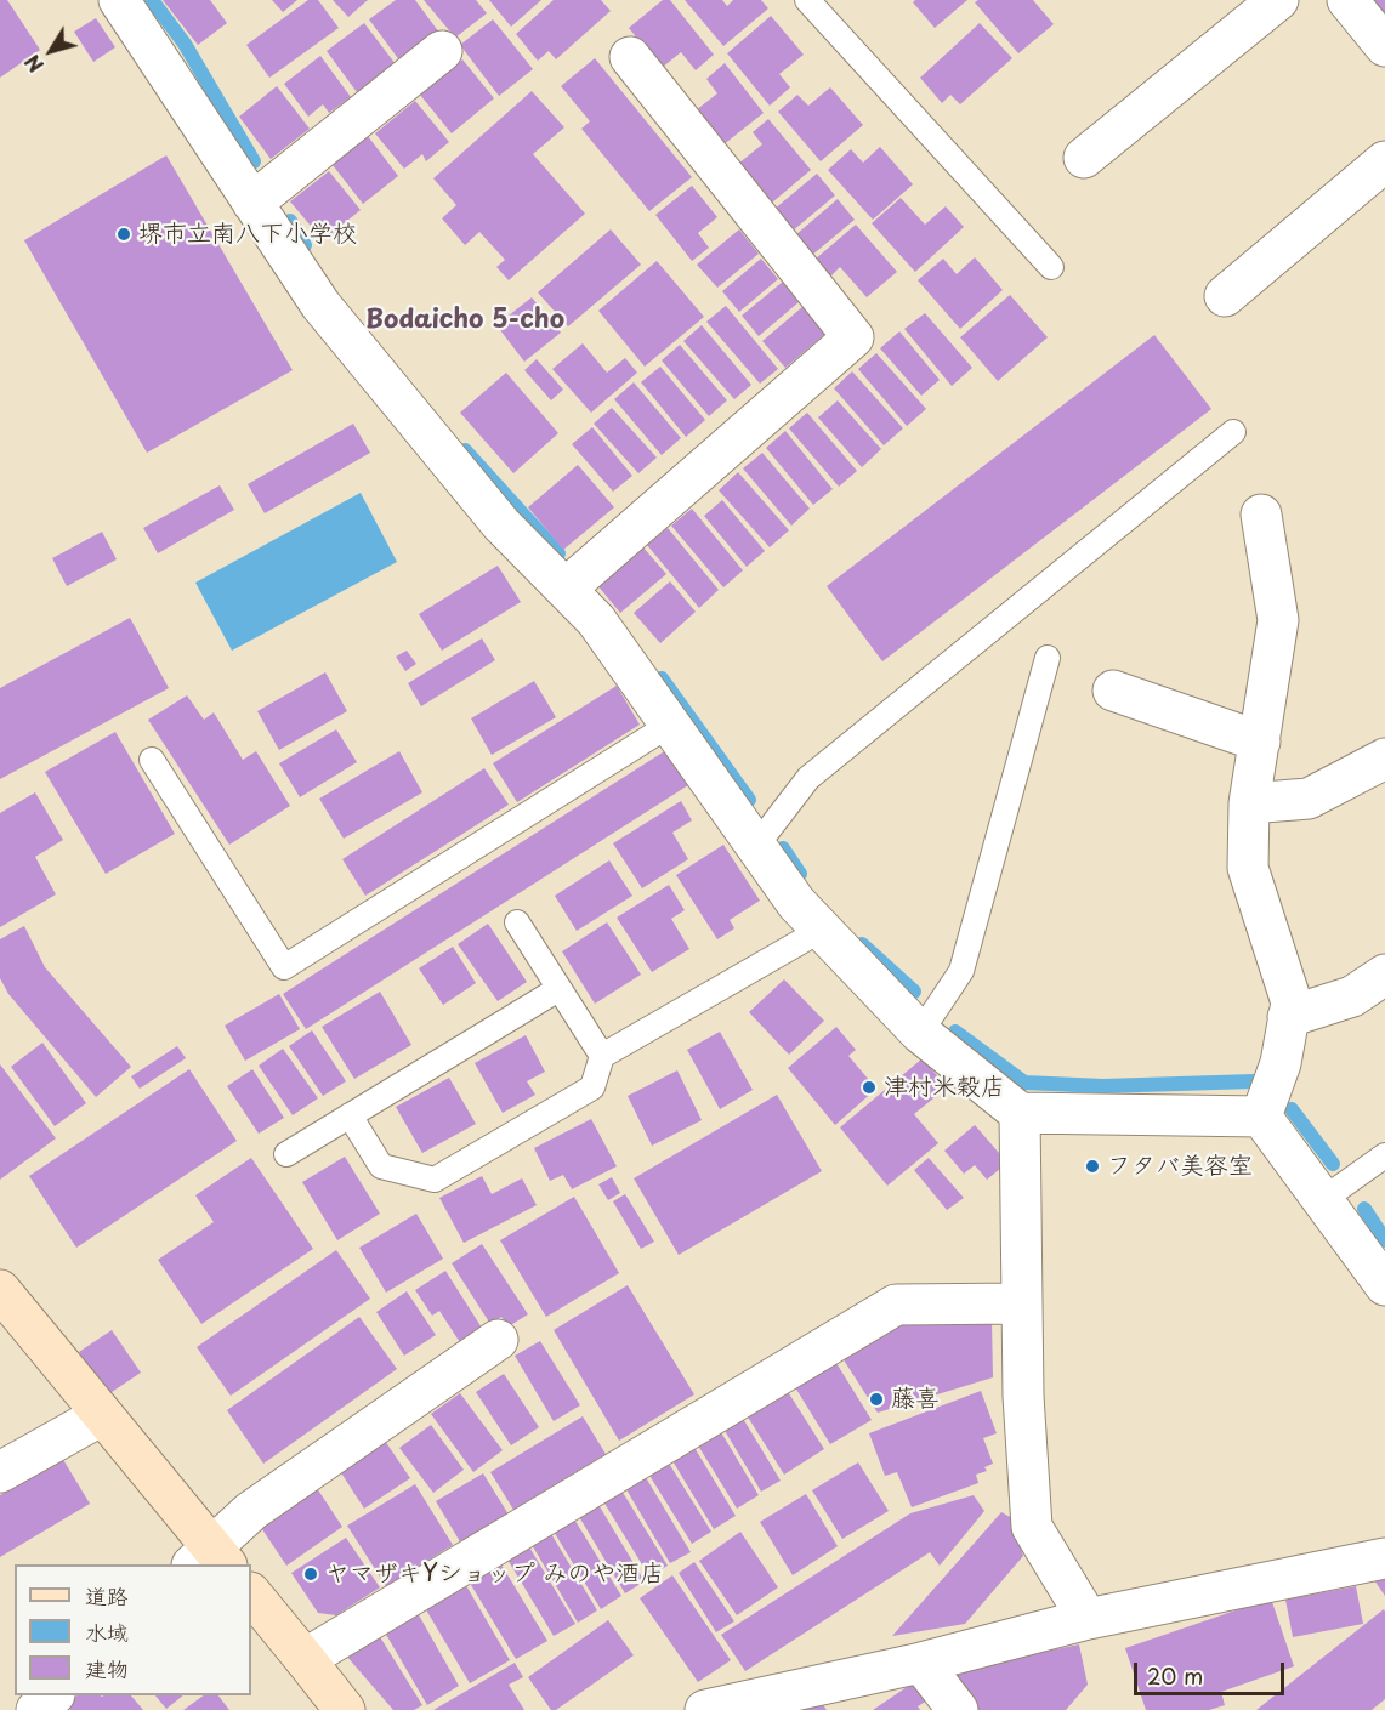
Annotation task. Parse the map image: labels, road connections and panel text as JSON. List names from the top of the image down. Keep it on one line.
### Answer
{"districts":["Bodaicho 5-cho"],"places":["堺市立南八下小学校","津村米穀店","フタバ美容室","藤喜","ヤマザキYショップ みのや酒店"],"legend":["道路","水域","建物"],"scale_bar":"20 m","north":"bottom left"}
